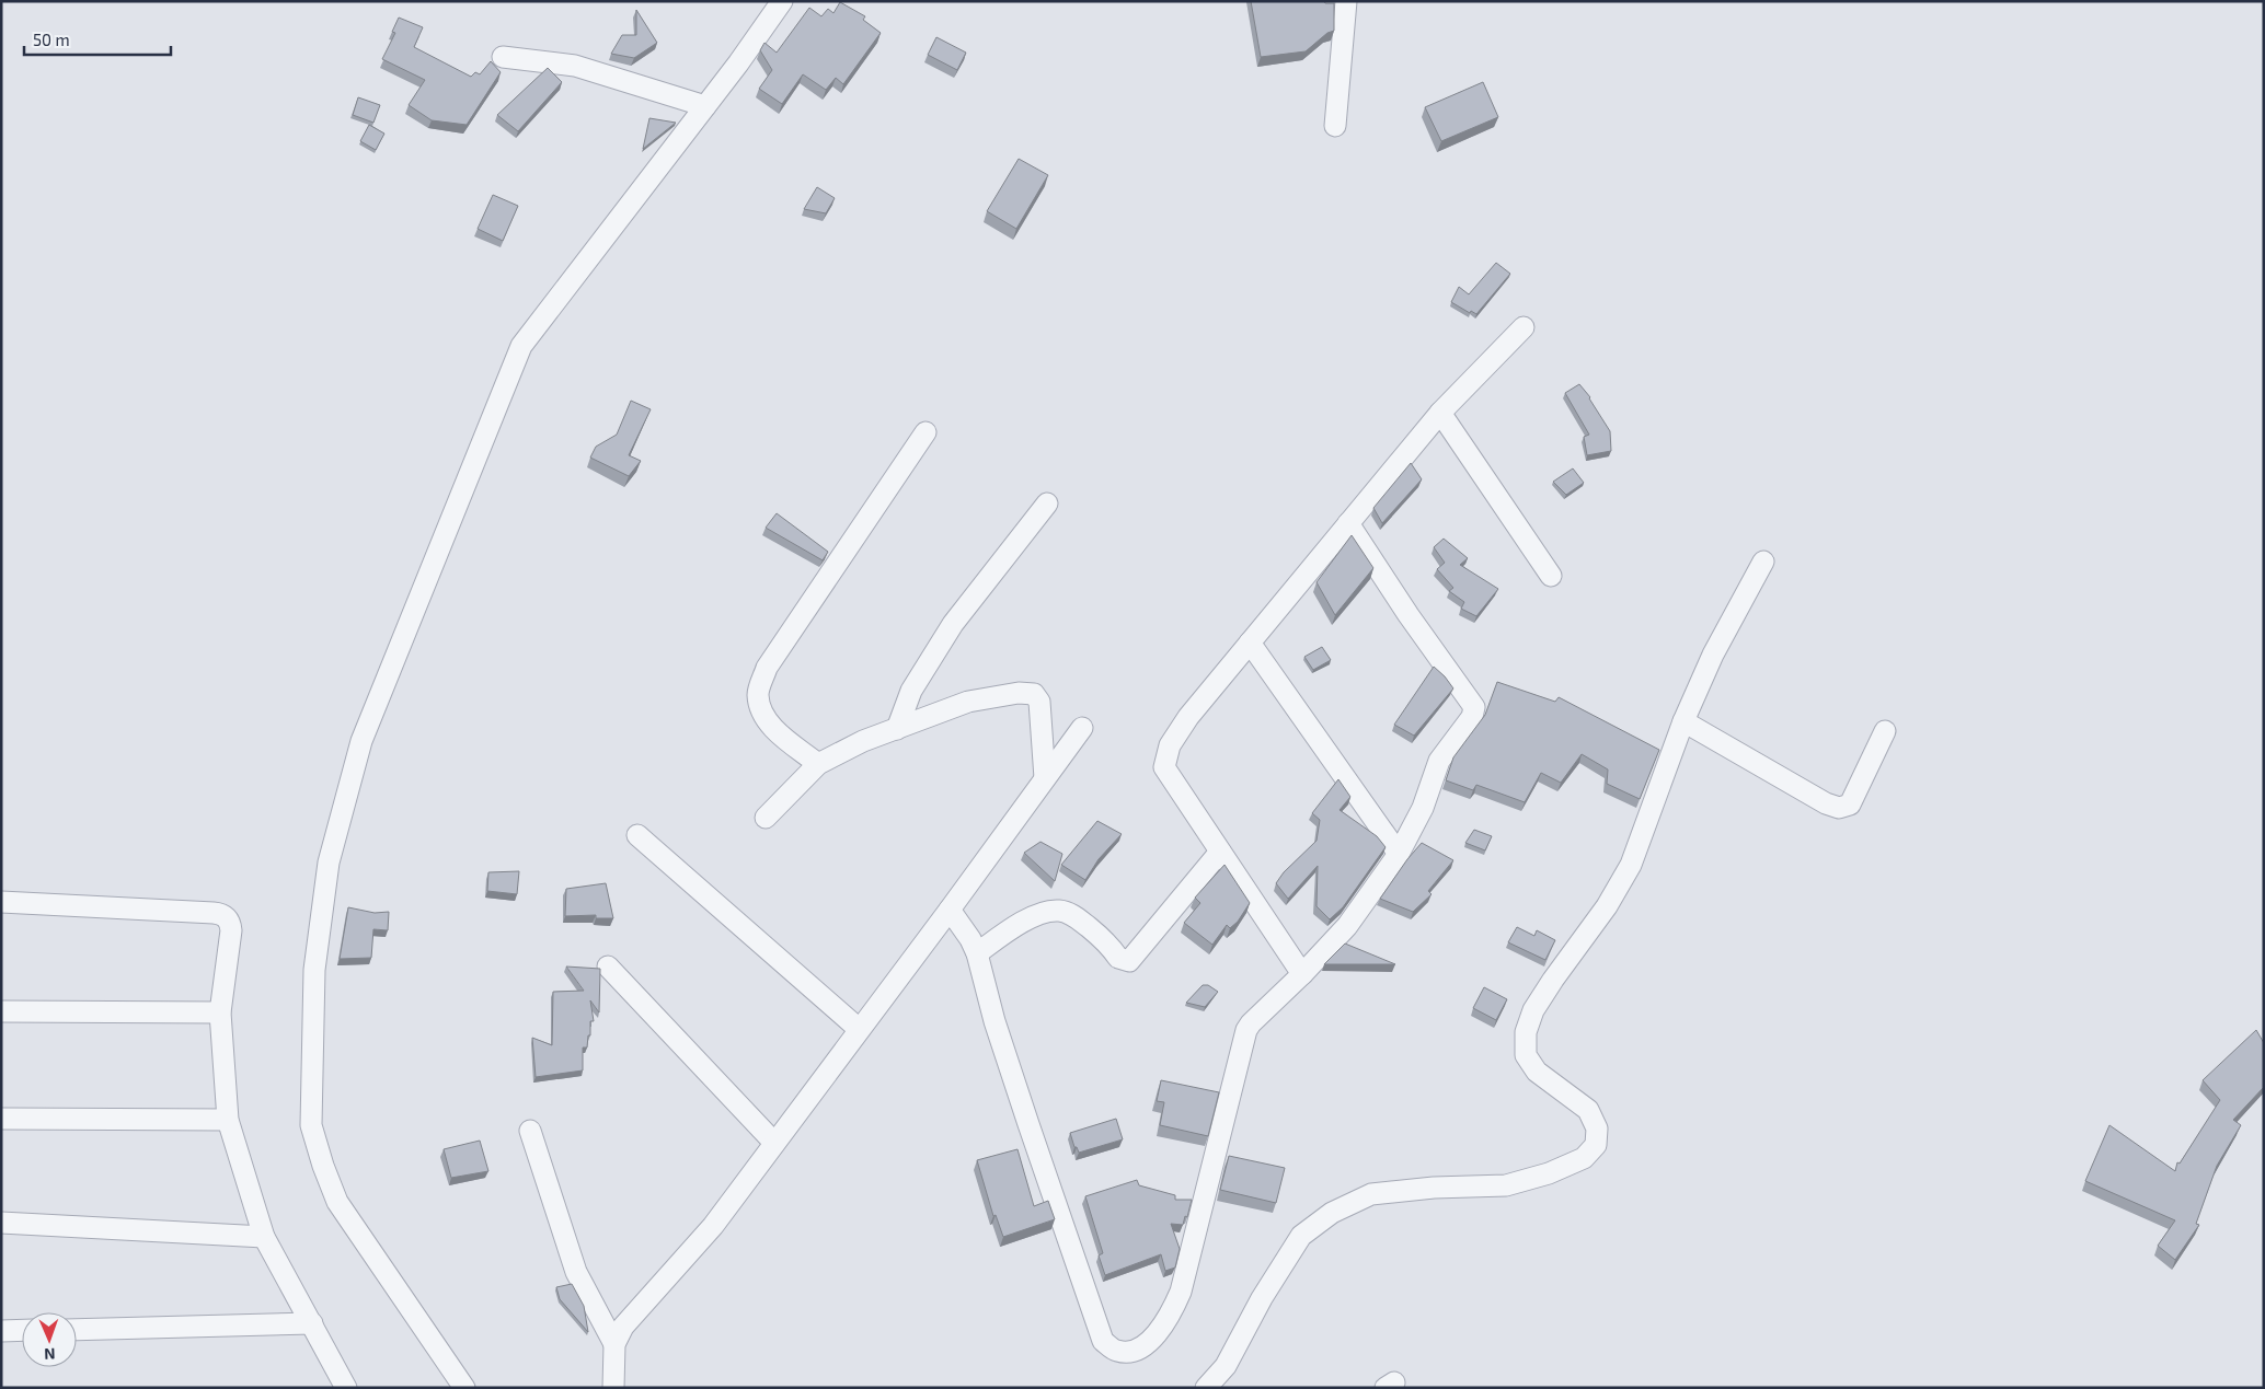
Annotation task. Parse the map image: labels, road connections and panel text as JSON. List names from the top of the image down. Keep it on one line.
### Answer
{"scale_bar":"50 m","north":"bottom"}
